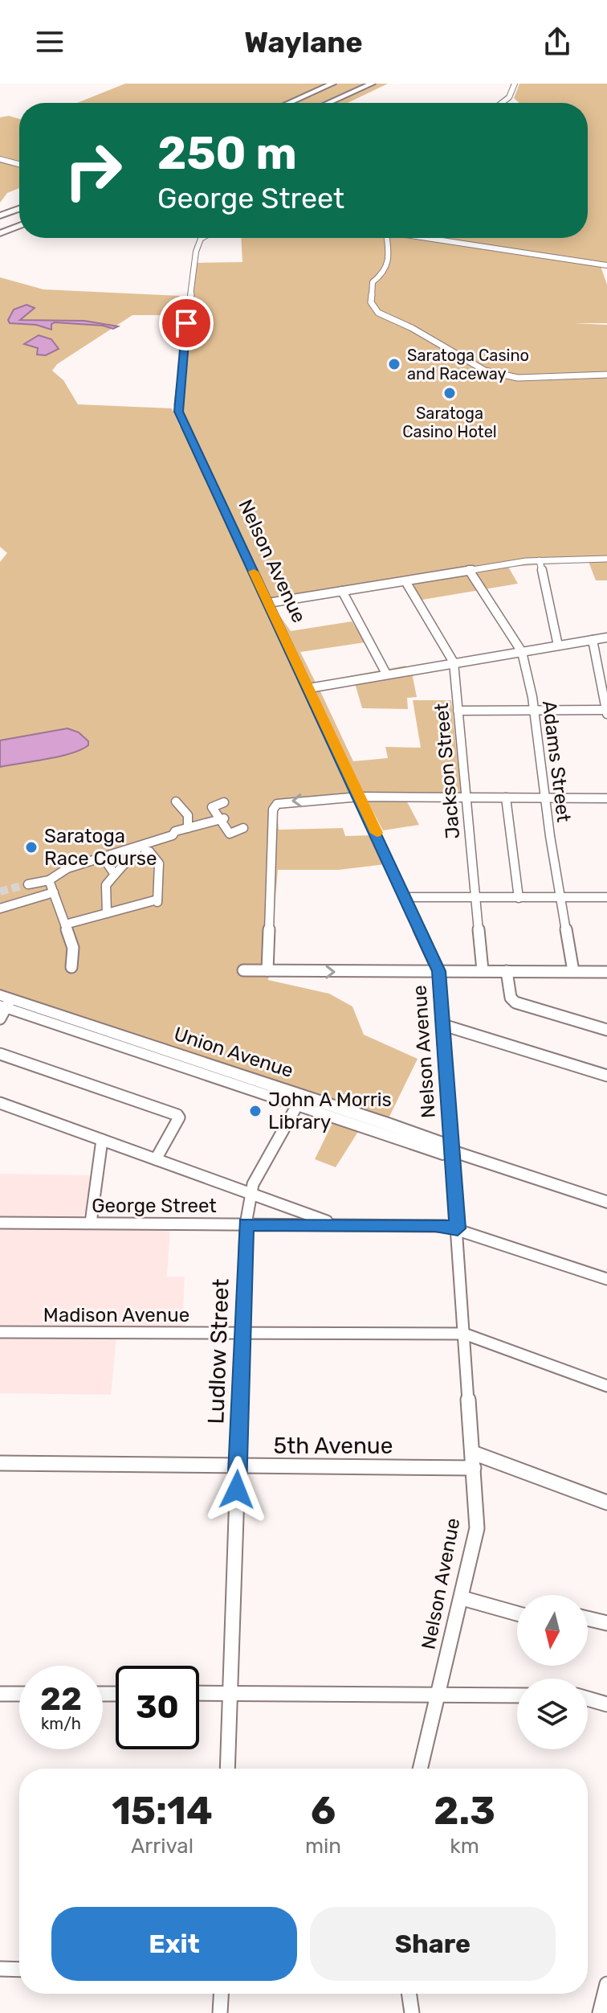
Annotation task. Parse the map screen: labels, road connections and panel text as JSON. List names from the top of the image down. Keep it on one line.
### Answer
{"streets":{"main road":["Union Avenue"],"street":["Nelson Avenue","Adams Street","Jackson Street","George Street","Madison Avenue","Ludlow Street","5th Avenue"]},"crossings":[["Nelson Avenue","Union Avenue"],["Nelson Avenue","George Street"],["Nelson Avenue","Madison Avenue"],["Nelson Avenue","5th Avenue"],["Union Avenue","Ludlow Street"],["George Street","Ludlow Street"],["Madison Avenue","Ludlow Street"],["Ludlow Street","5th Avenue"]],"places":["Saratoga Casino and Raceway","Saratoga Casino Hotel","Saratoga Race Course","John A Morris Library"],"north":"bottom","page":{"header":"Waylane","turn":["250 m","George Street"],"speed":"22 km/h","limit":"30","eta":["15:14","Arrival","6","min","2.3","km"],"buttons":["Exit","Share"]}}
